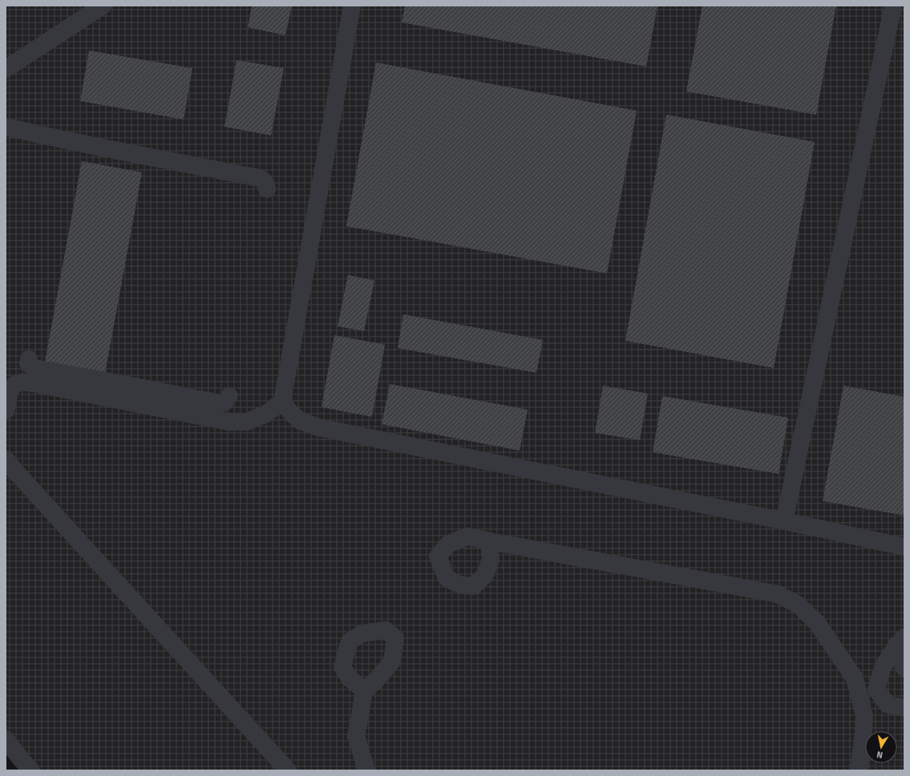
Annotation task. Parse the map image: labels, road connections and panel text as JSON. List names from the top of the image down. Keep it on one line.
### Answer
{"north":"bottom"}
